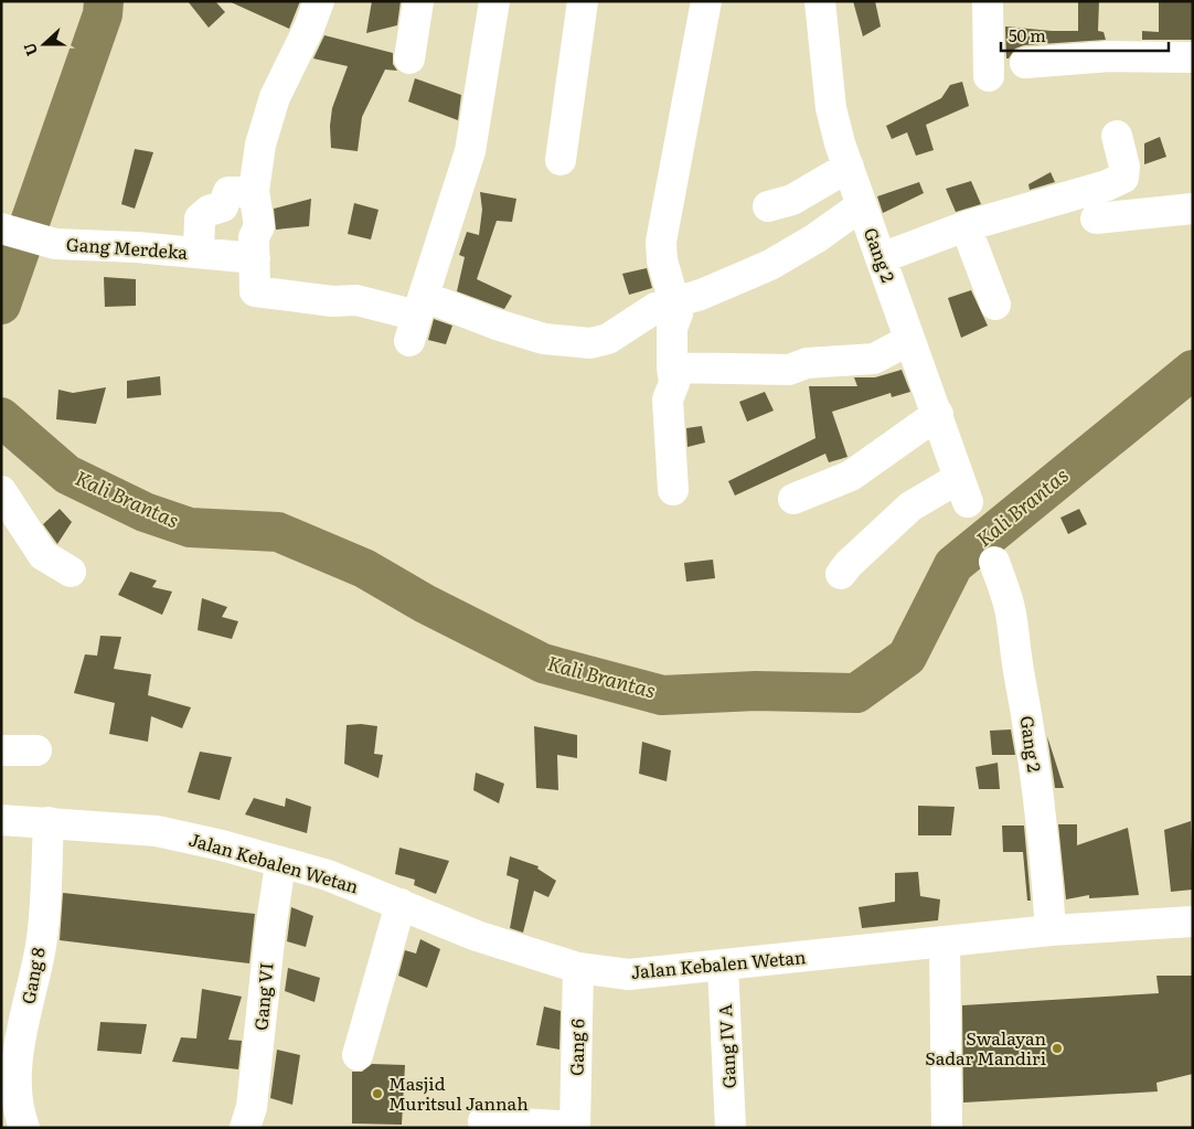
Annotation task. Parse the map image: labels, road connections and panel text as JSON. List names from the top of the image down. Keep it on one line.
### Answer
{"streets":{"street":["Gang Merdeka","Gang 2","Jalan Kebalen Wetan","Gang 8","Gang VI","Gang IV A","Gang 6"]},"crossings":[["Gang 2","Jalan Kebalen Wetan"],["Jalan Kebalen Wetan","Gang 8"],["Jalan Kebalen Wetan","Gang VI"],["Jalan Kebalen Wetan","Gang IV A"],["Jalan Kebalen Wetan","Gang 6"]],"water":["Kali Brantas"],"places":["Swalayan Sadar Mandiri","Masjid Muritsul Jannah"],"scale_bar":"50 m","north":"left"}
